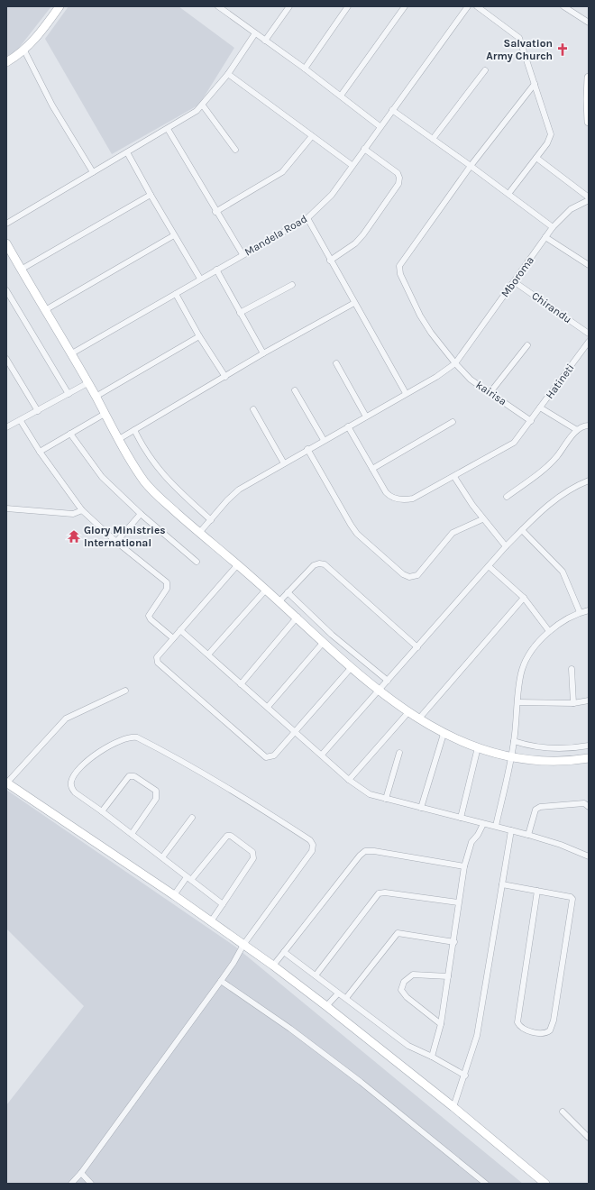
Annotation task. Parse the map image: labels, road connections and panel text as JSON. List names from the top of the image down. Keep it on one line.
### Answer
{"streets":{"street":["Mandela Road","Mboroma","Chirandu","Hatineti","kairisa"]},"crossings":[["Mboroma","Chirandu"],["Mboroma","Hatineti"],["Mboroma","kairisa"],["Hatineti","kairisa"]],"places":{"church":["Salvation Army Church"],"temple":["Glory Ministries International"]}}
